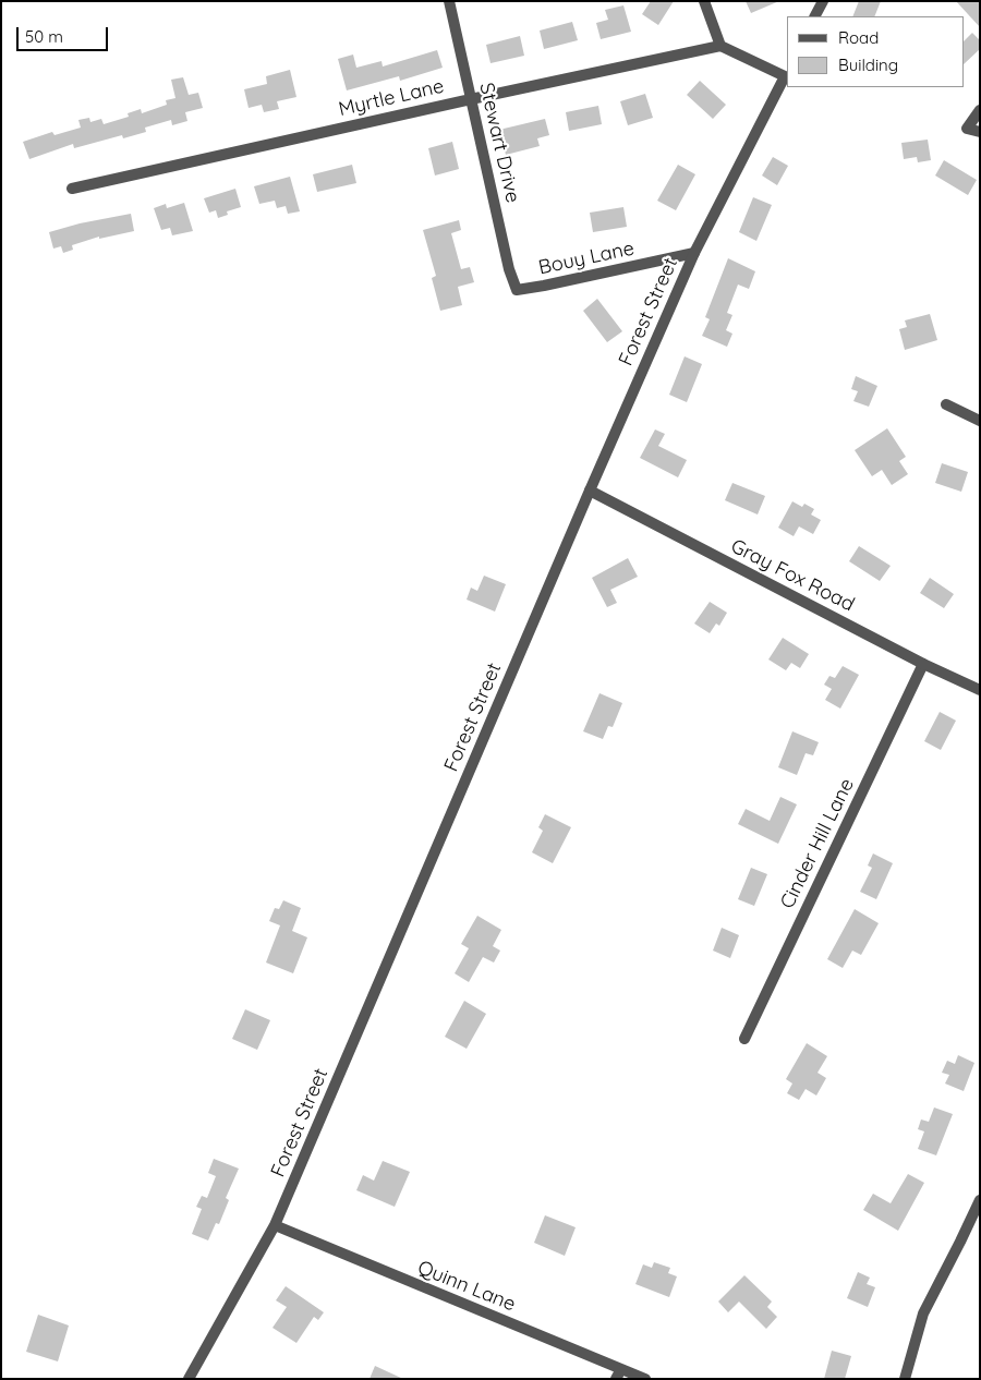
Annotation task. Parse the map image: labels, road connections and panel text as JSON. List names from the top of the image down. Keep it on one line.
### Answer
{"streets":{"street":["Myrtle Lane","Stewart Drive","Bouy Lane","Forest Street","Gray Fox Road","Cinder Hill Lane","Quinn Lane"]},"crossings":[["Myrtle Lane","Stewart Drive"],["Stewart Drive","Bouy Lane"],["Bouy Lane","Forest Street"],["Forest Street","Gray Fox Road"],["Forest Street","Quinn Lane"],["Gray Fox Road","Cinder Hill Lane"]],"legend":["Road","Building"],"scale_bar":"50 m"}
